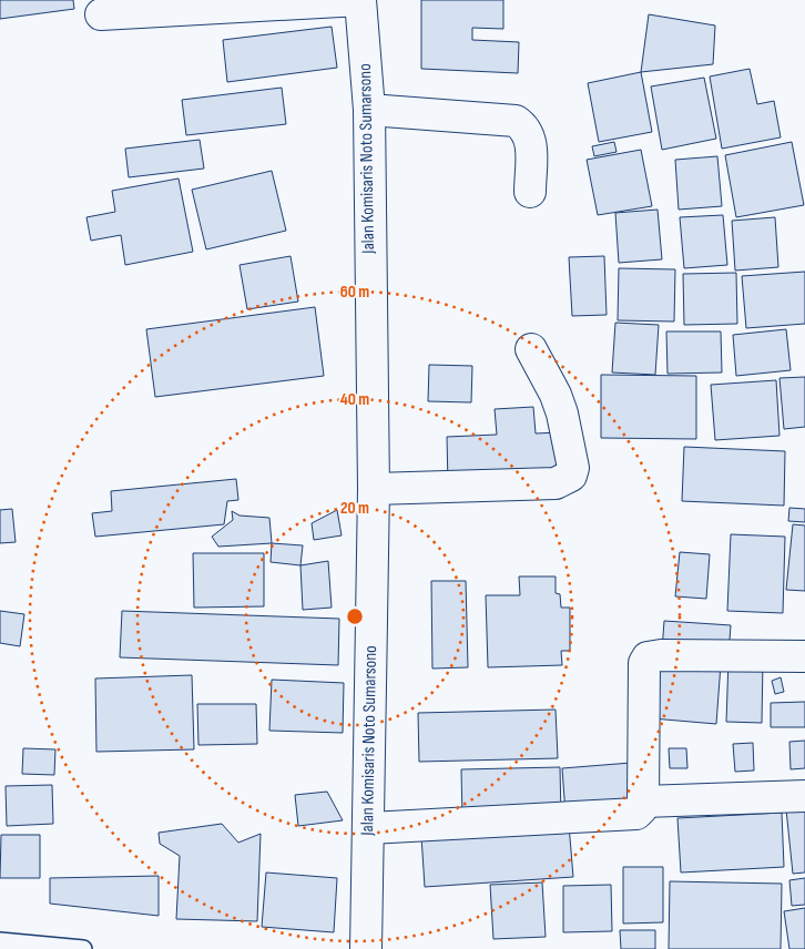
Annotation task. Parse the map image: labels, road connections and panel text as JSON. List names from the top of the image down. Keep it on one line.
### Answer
{"streets":{"street":["Jalan Komisaris Noto Sumarsono"]},"rings":["60 m","40 m","20 m"]}
